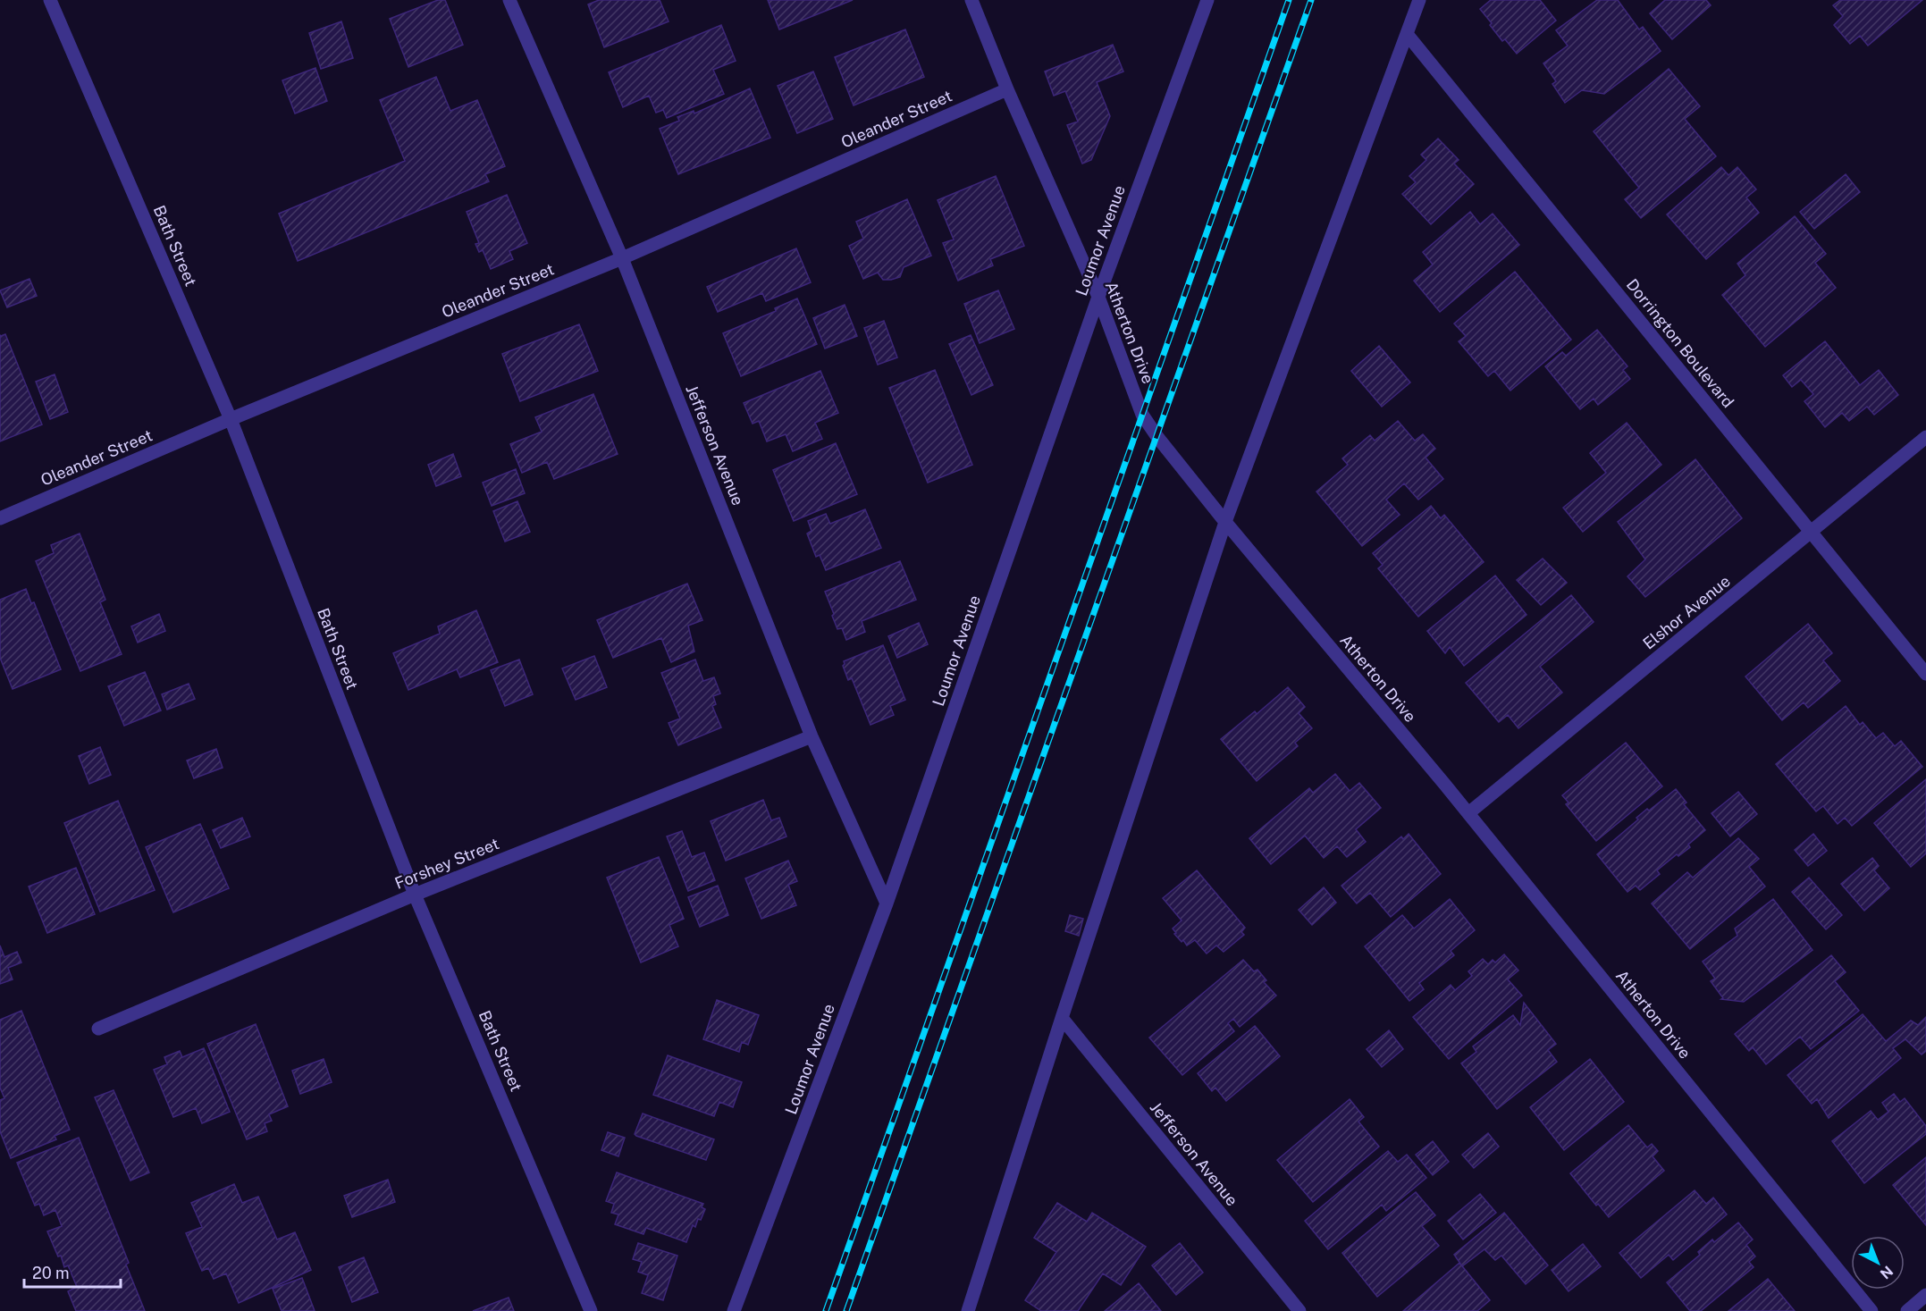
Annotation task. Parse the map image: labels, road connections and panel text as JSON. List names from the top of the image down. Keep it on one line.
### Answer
{"streets":{"street":["Oleander Street","Loumor Avenue","Bath Street","Atherton Drive","Dorrington Boulevard","Jefferson Avenue","Elshor Avenue","Forshey Street"]},"crossings":[["Oleander Street","Bath Street"],["Oleander Street","Atherton Drive"],["Oleander Street","Jefferson Avenue"],["Loumor Avenue","Atherton Drive"],["Loumor Avenue","Jefferson Avenue"],["Bath Street","Forshey Street"],["Atherton Drive","Elshor Avenue"],["Dorrington Boulevard","Elshor Avenue"],["Jefferson Avenue","Forshey Street"]],"scale_bar":"20 m","north":"bottom right"}
